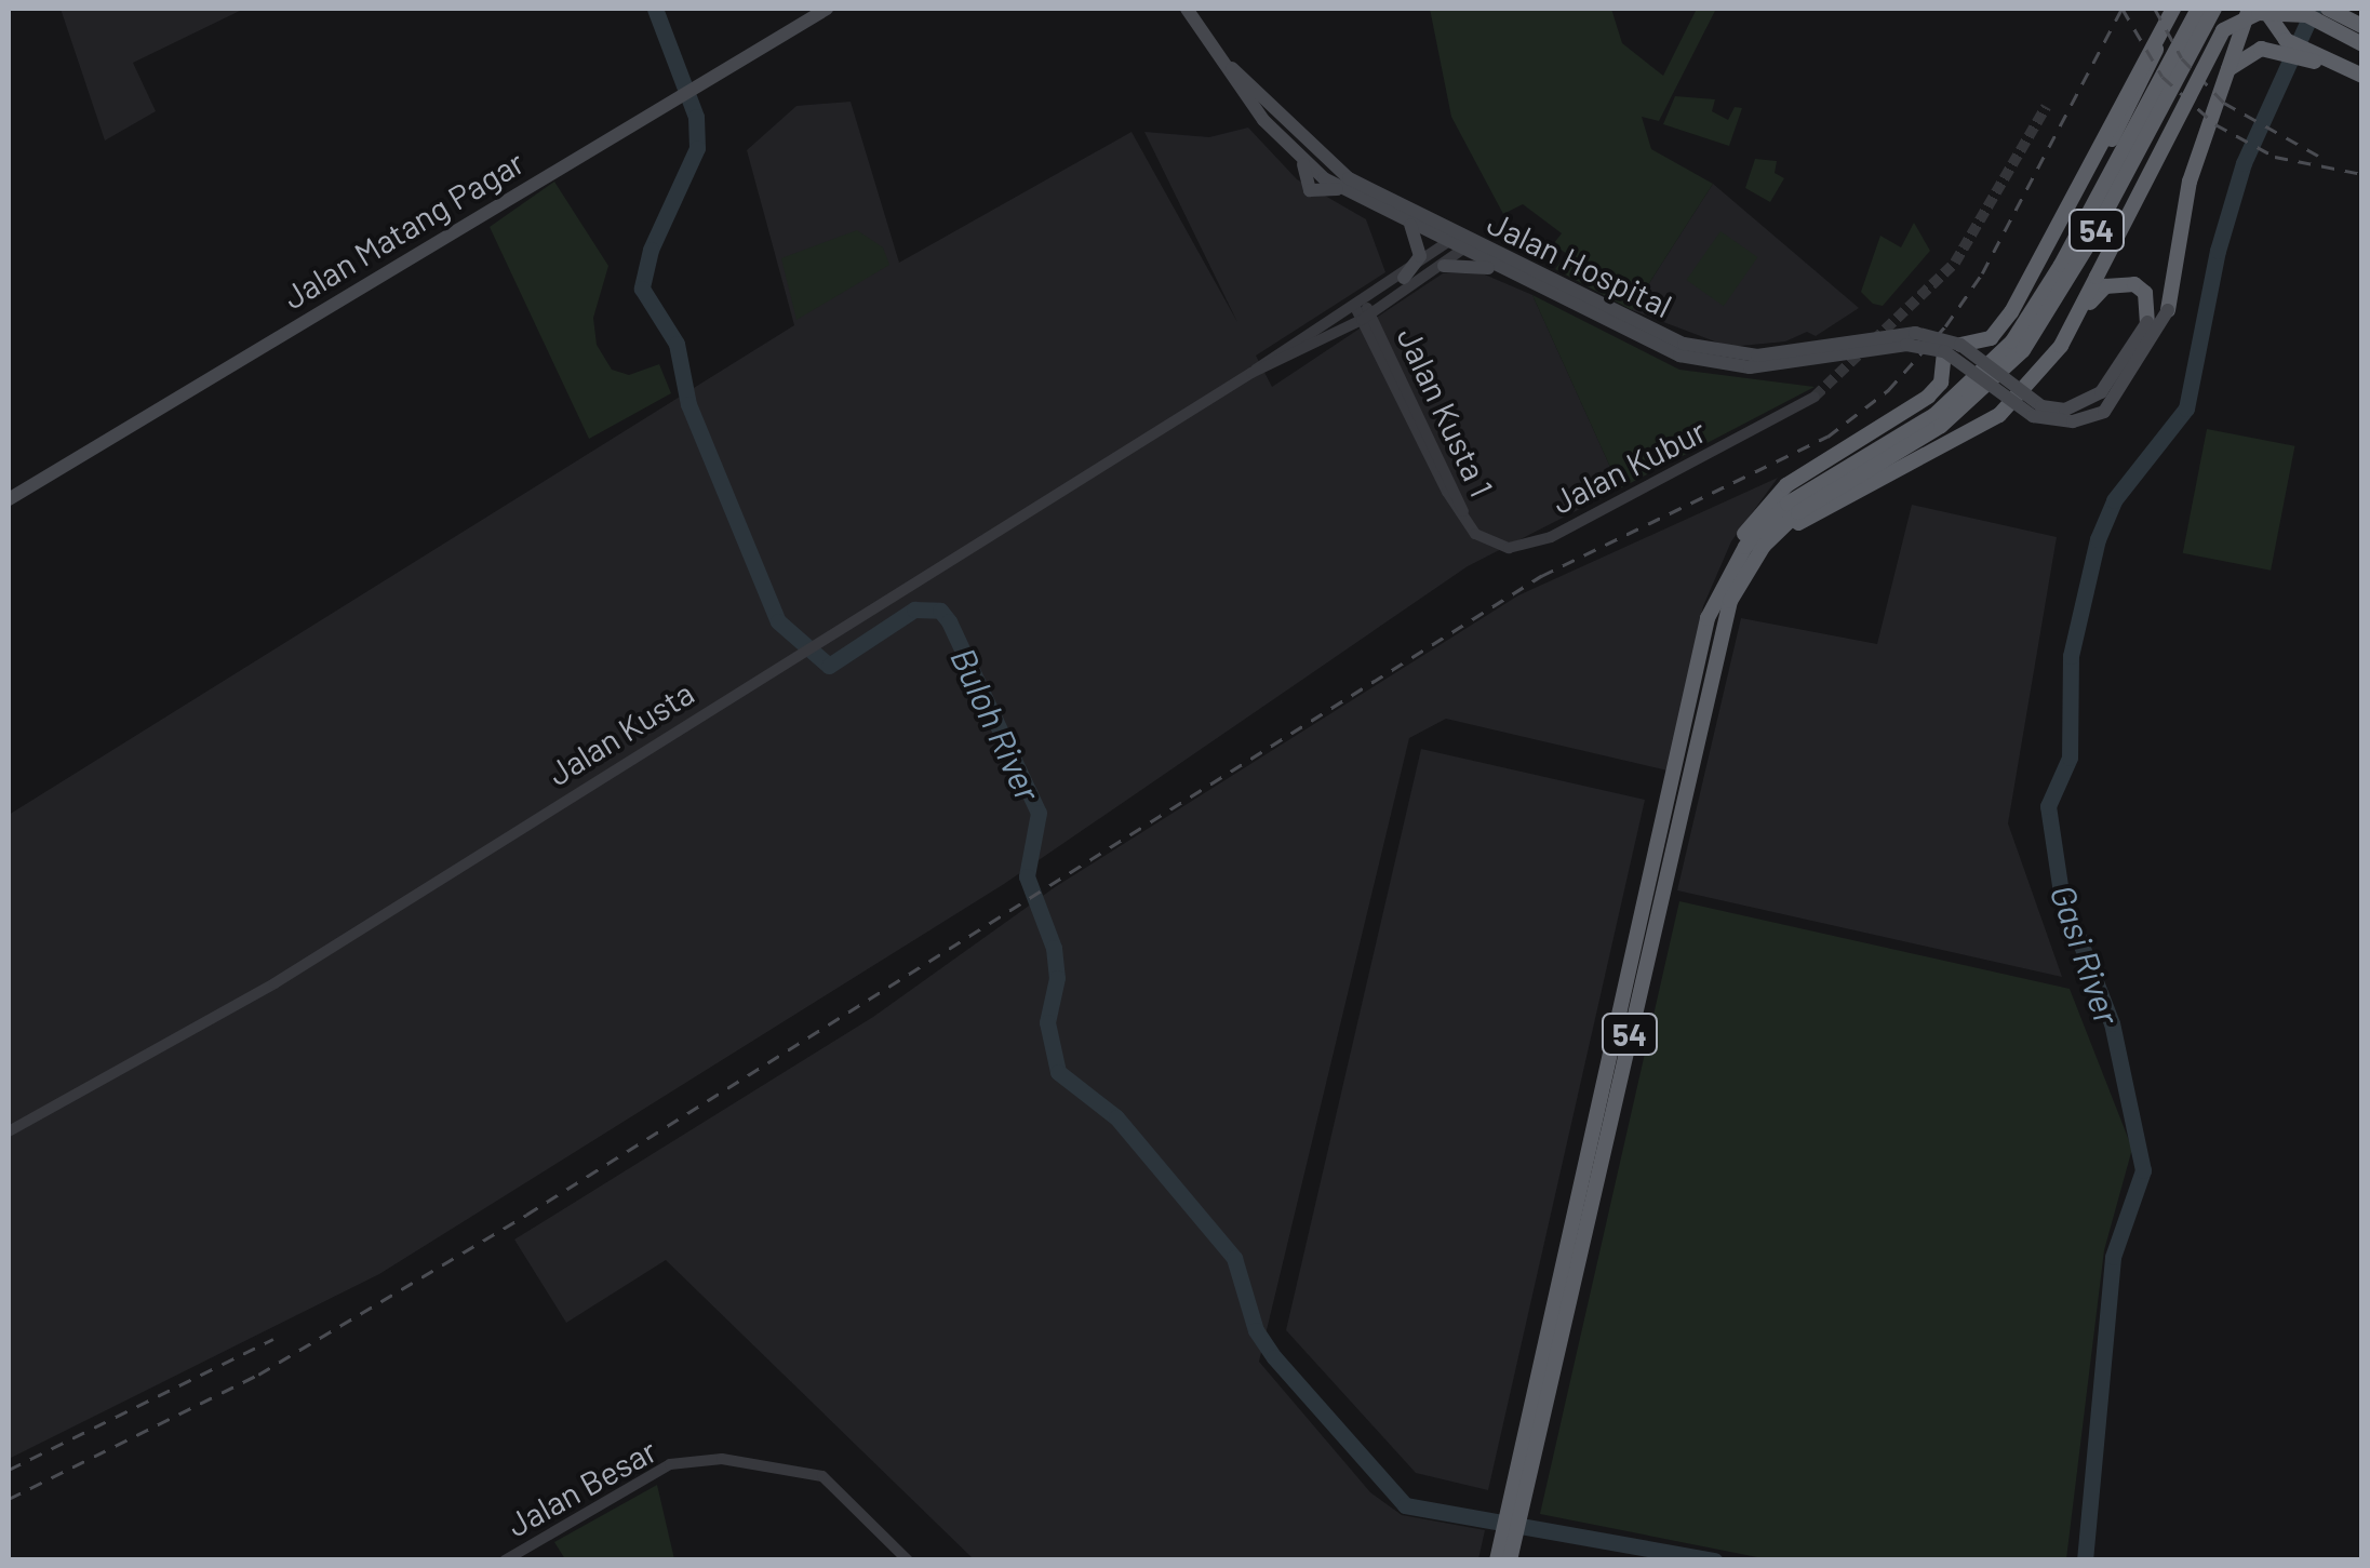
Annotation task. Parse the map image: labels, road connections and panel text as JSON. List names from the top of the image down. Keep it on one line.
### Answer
{"streets":{"highway":["54"],"main road":["Jalan Matang Pagar","Jalan Hospital"],"street":["Jalan Kusta 1","Jalan Kubur","Jalan Kusta","Jalan Besar"]},"crossings":[["Jalan Hospital","Jalan Kusta"],["Jalan Kusta 1","Jalan Kubur"],["Jalan Kusta 1","Jalan Kusta"]],"water":["Buloh River","Gasi River"]}
